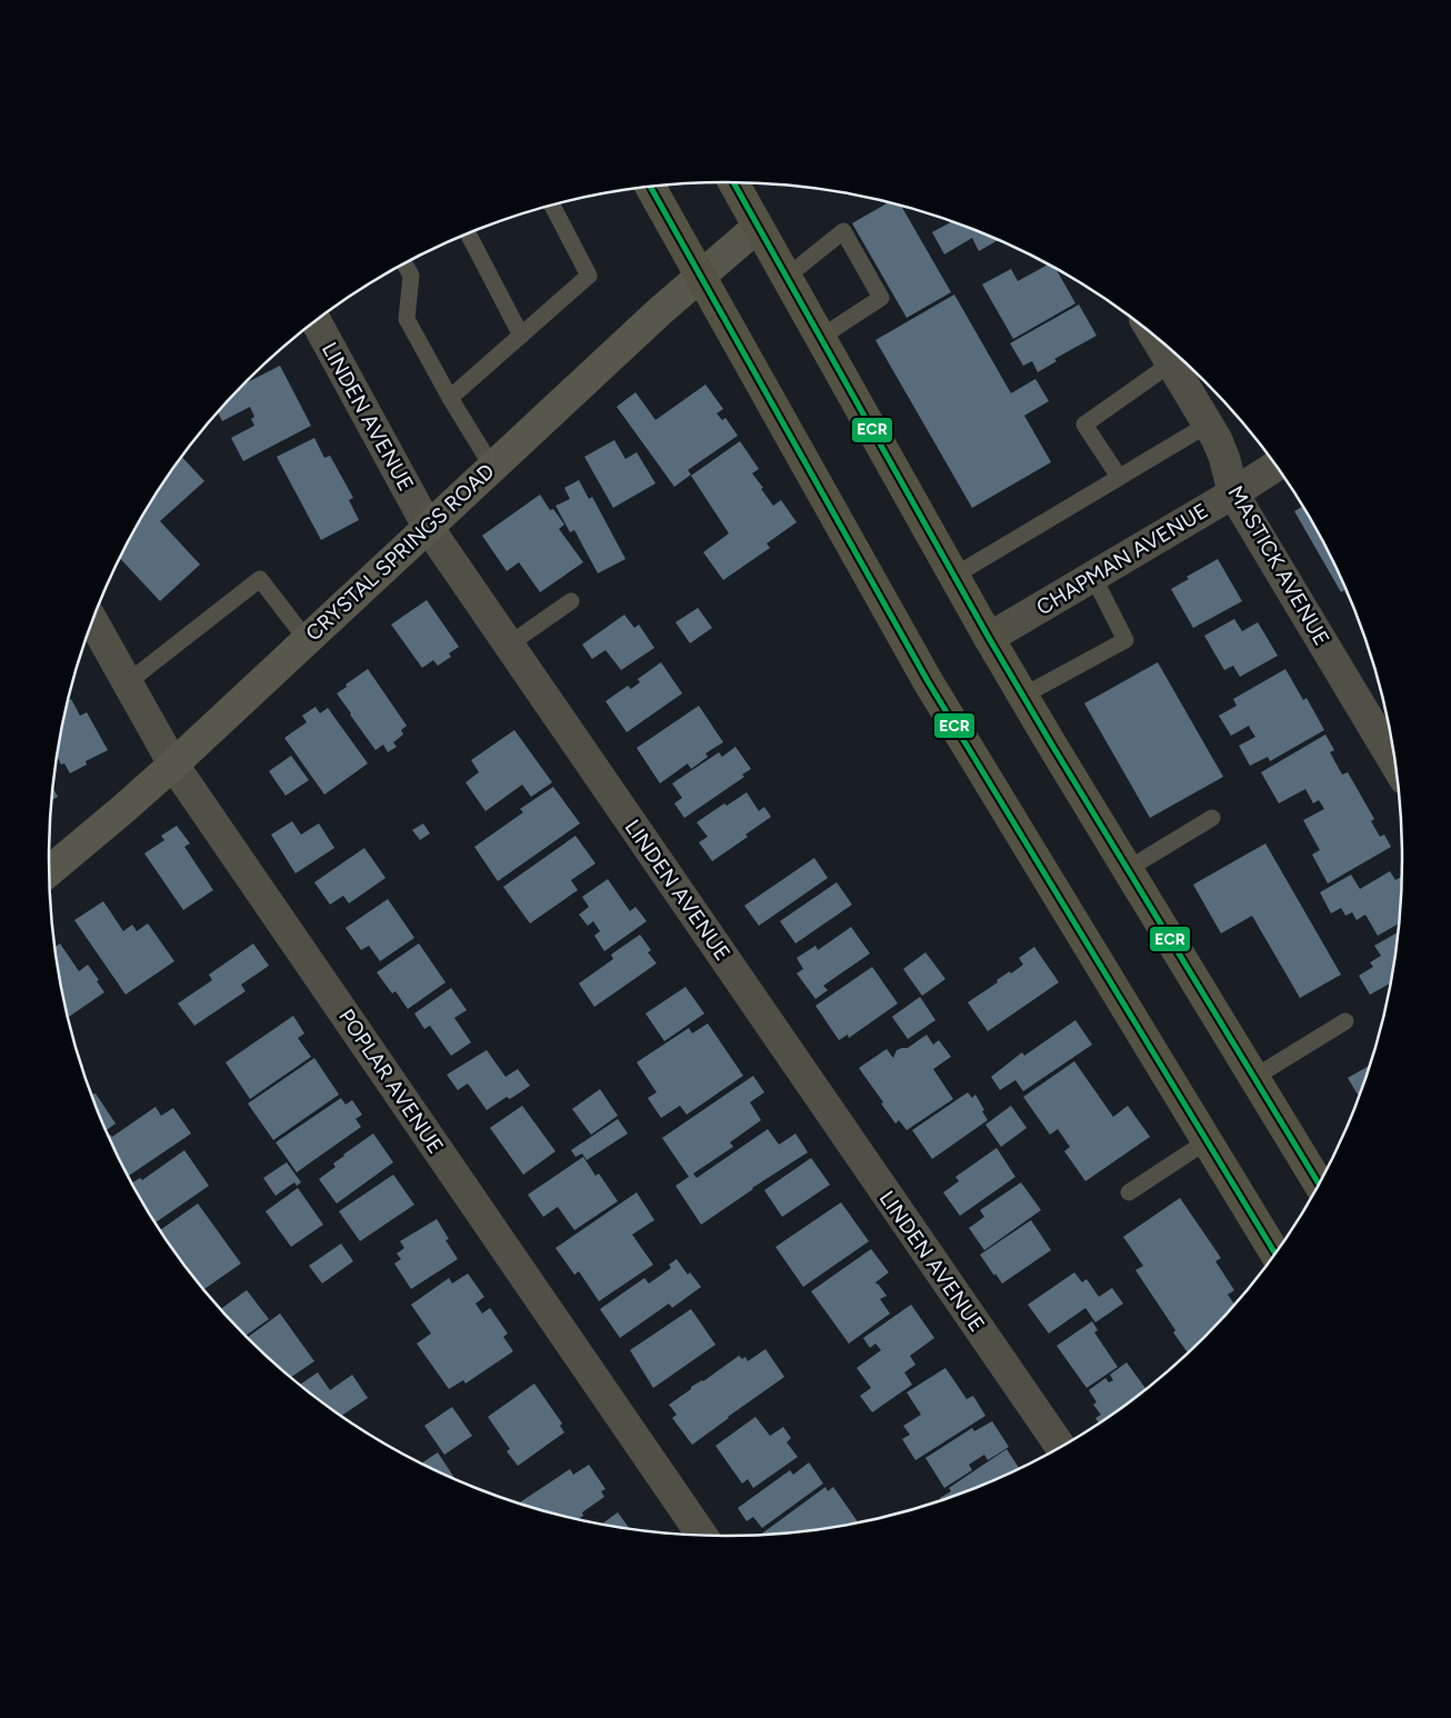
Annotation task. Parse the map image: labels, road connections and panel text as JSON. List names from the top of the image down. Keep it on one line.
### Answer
{"streets":{"main road":["CRYSTAL SPRINGS ROAD"],"street":["LINDEN AVENUE","CHAPMAN AVENUE","MASTICK AVENUE","POPLAR AVENUE"]},"crossings":[["LINDEN AVENUE","CRYSTAL SPRINGS ROAD"],["CRYSTAL SPRINGS ROAD","POPLAR AVENUE"],["CHAPMAN AVENUE","MASTICK AVENUE"]],"lines":["transit line ECR"]}
